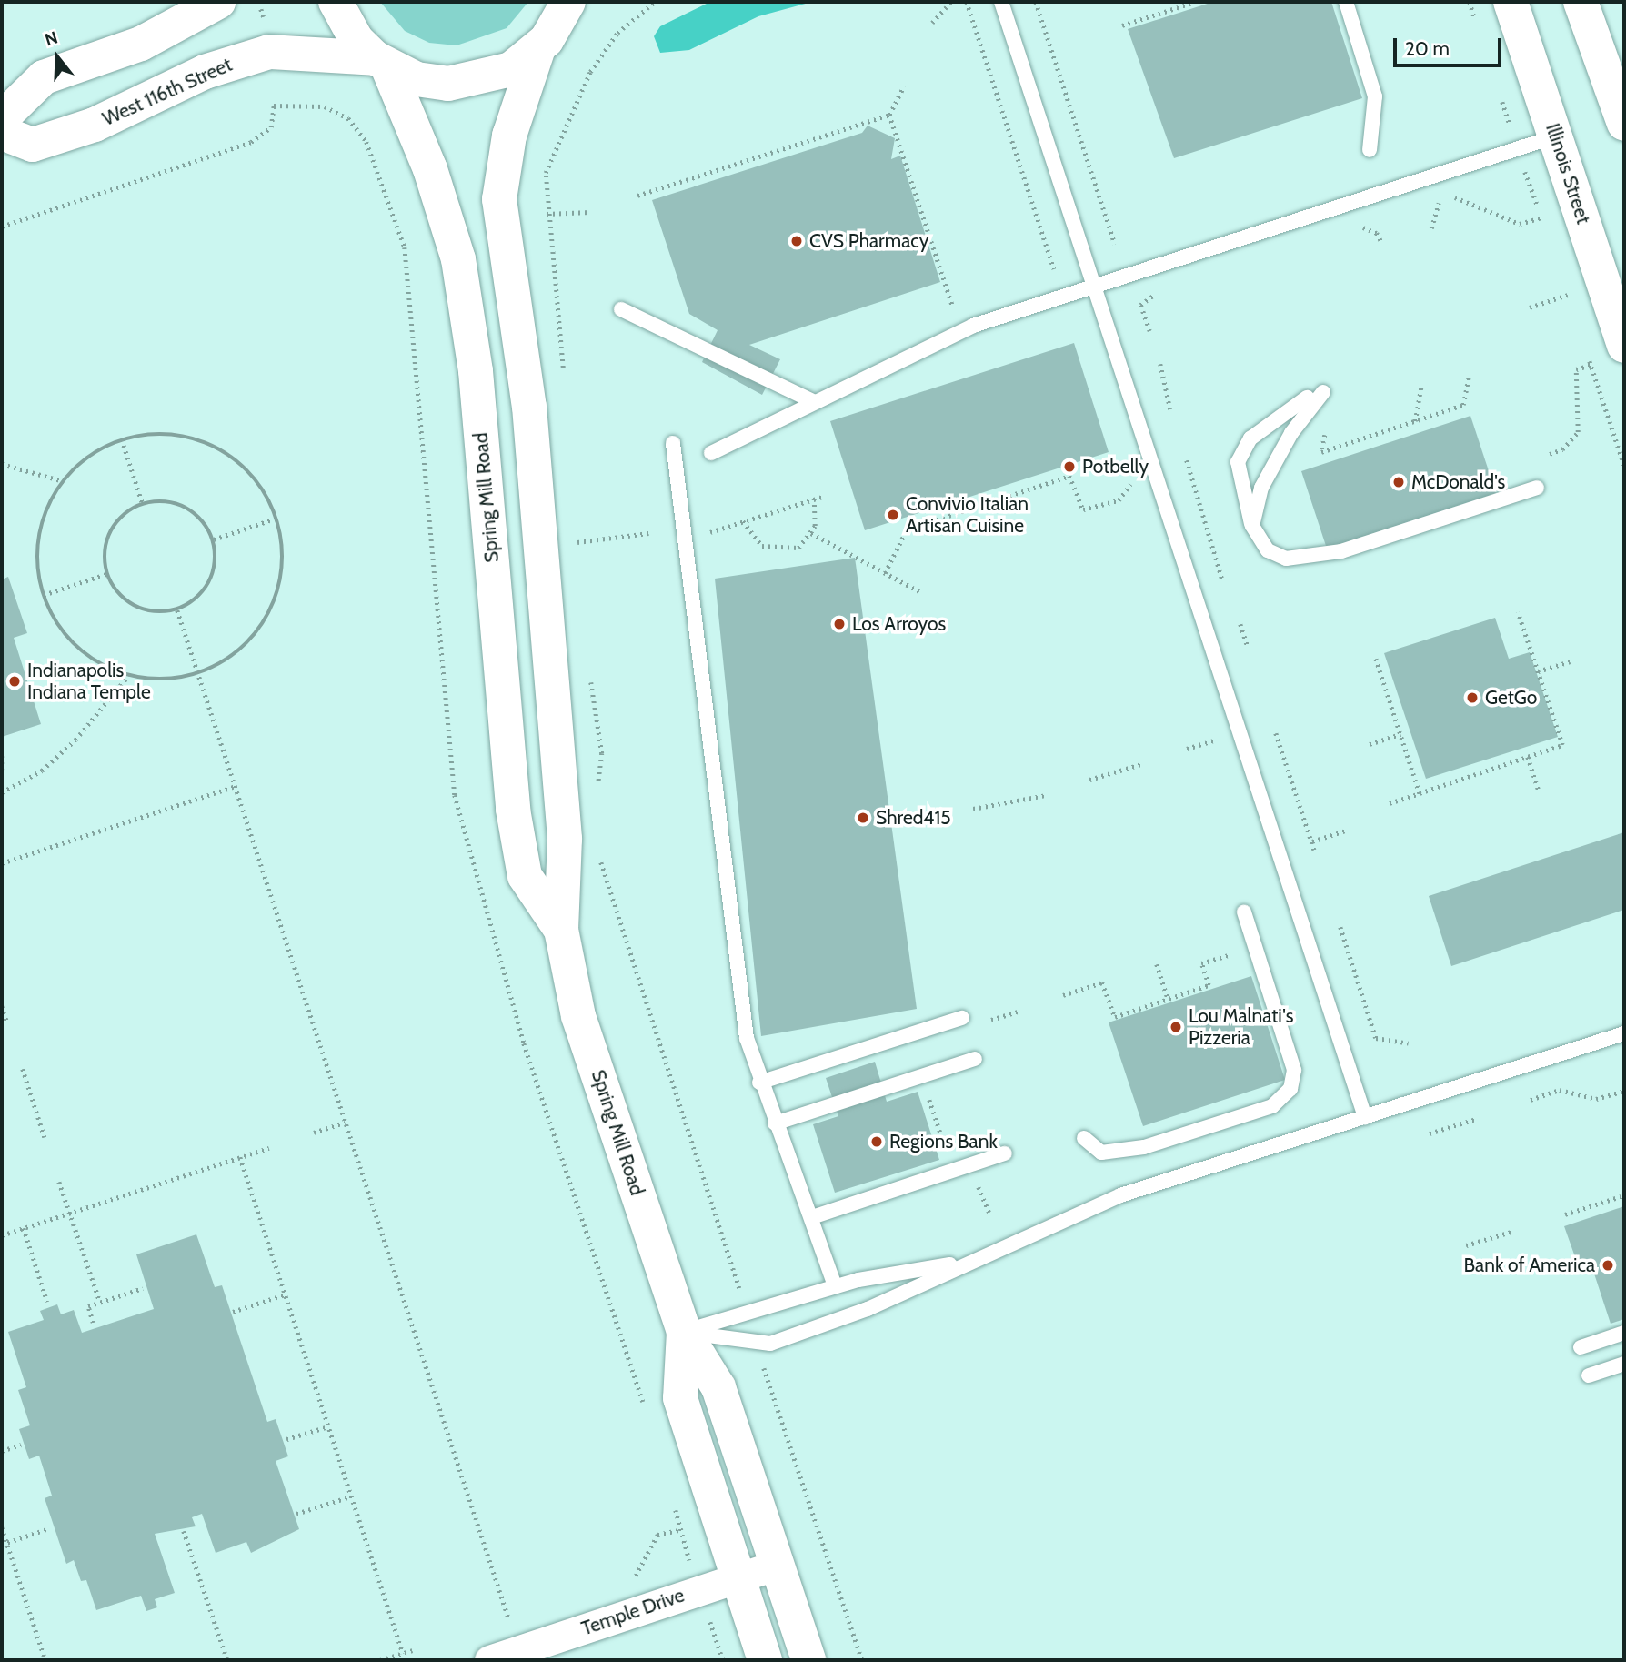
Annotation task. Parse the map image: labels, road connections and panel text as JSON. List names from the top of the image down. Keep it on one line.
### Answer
{"streets":{"street":["West 116th Street","Illinois Street","Spring Mill Road","Temple Drive"]},"crossings":[["West 116th Street","Spring Mill Road"],["Spring Mill Road","Temple Drive"]],"places":["CVS Pharmacy","Potbelly","McDonald's","Convivio Italian Artisan Cuisine","Los Arroyos","Indianapolis Indiana Temple","GetGo","Shred415","Lou Malnati's Pizzeria","Regions Bank","Bank of America"],"scale_bar":"20 m","north":"top"}
